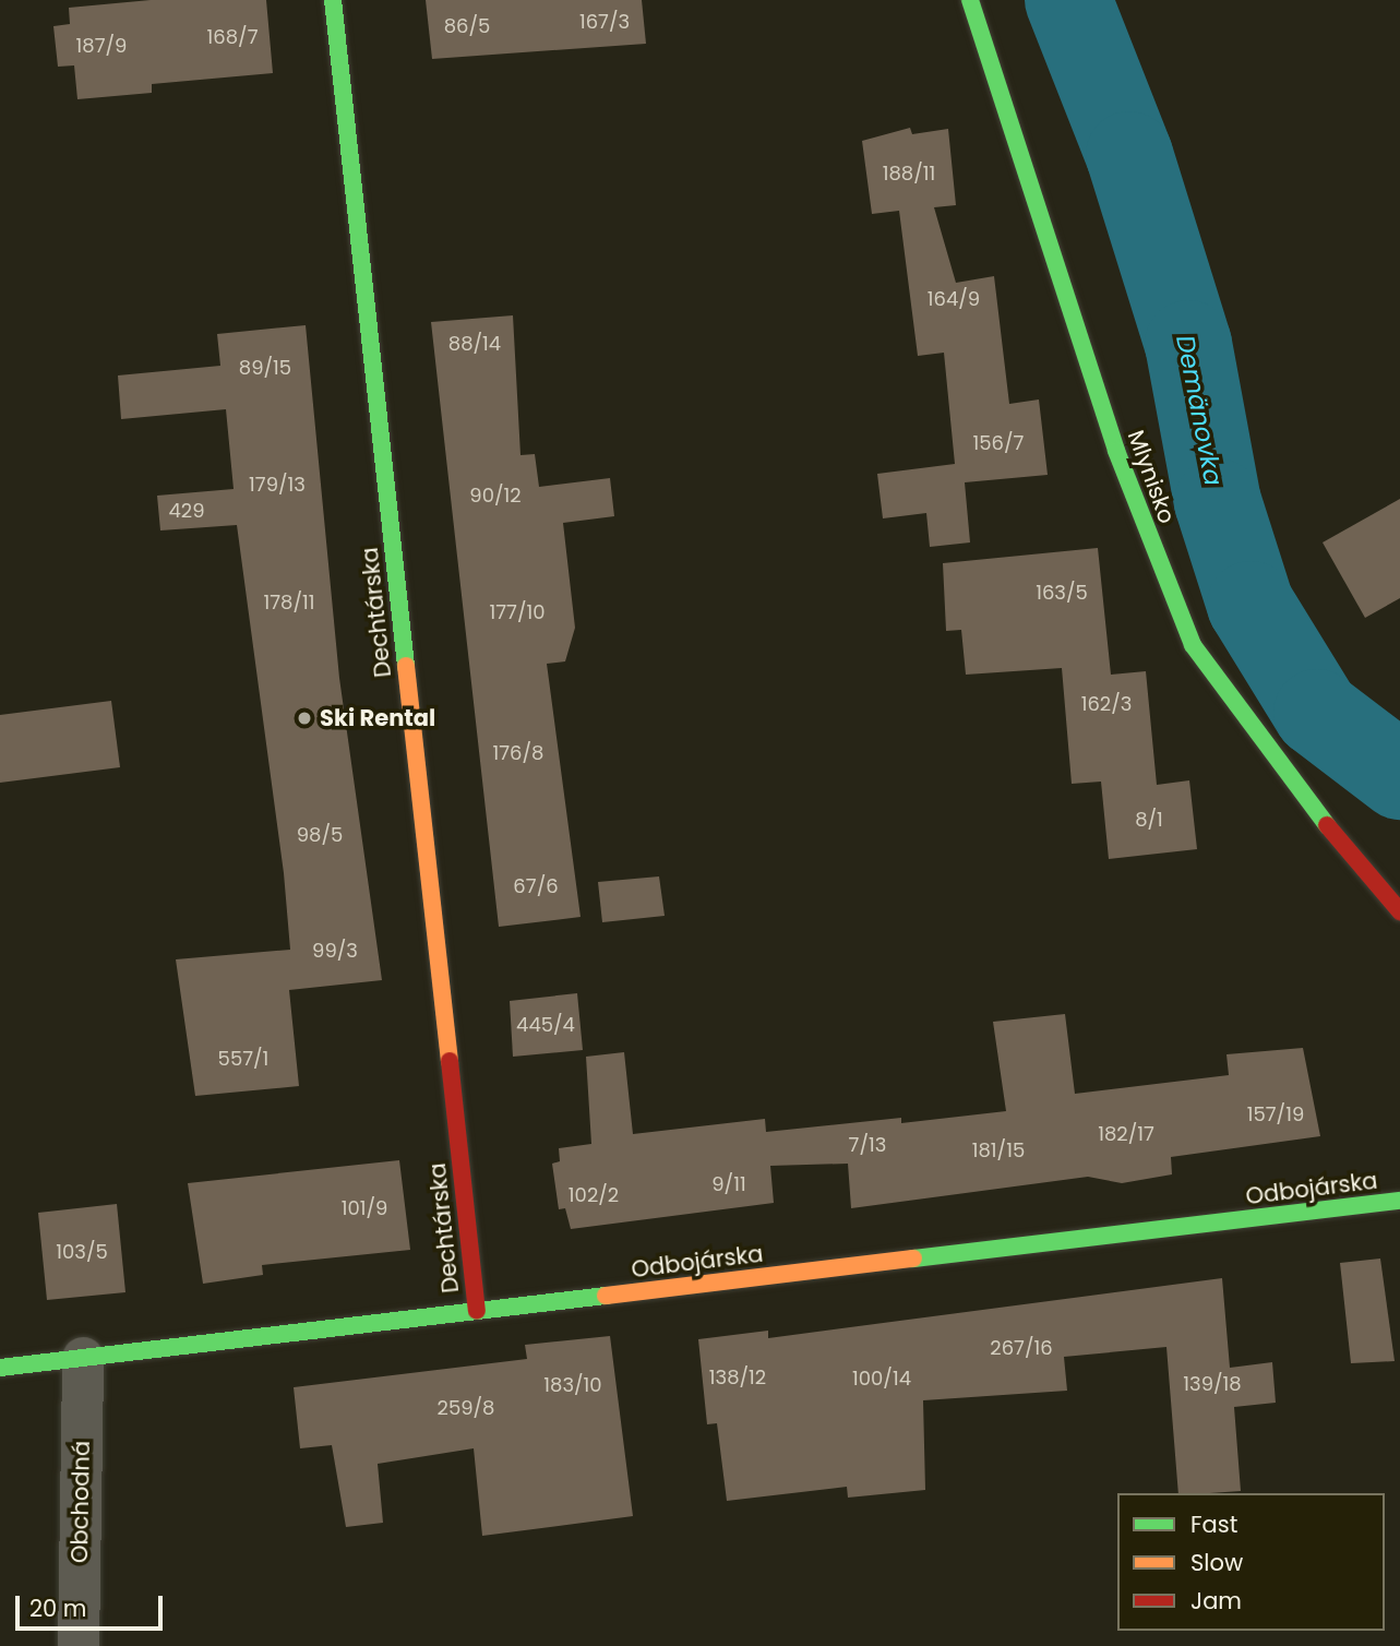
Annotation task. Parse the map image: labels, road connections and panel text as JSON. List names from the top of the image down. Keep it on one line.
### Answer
{"streets":{"street":["Mlynisko","Dechtárska","Odbojárska","Obchodná"]},"crossings":[["Dechtárska","Odbojárska"],["Odbojárska","Obchodná"]],"water":["Demänovka"],"places":["Ski Rental"],"house_numbers":["167/3","86/5","168/7","187/9","188/11","164/9","88/14","89/15","156/7","179/13","90/12","429","163/5","178/11","177/10","162/3","176/8","8/1","98/5","67/6","99/3","445/4","557/1","157/19","182/17","7/13","181/15","9/11","102/2","101/9","103/5","267/16","138/12","100/14","139/18","183/10","259/8"],"legend":["Fast","Slow","Jam"],"scale_bar":"20 m"}
